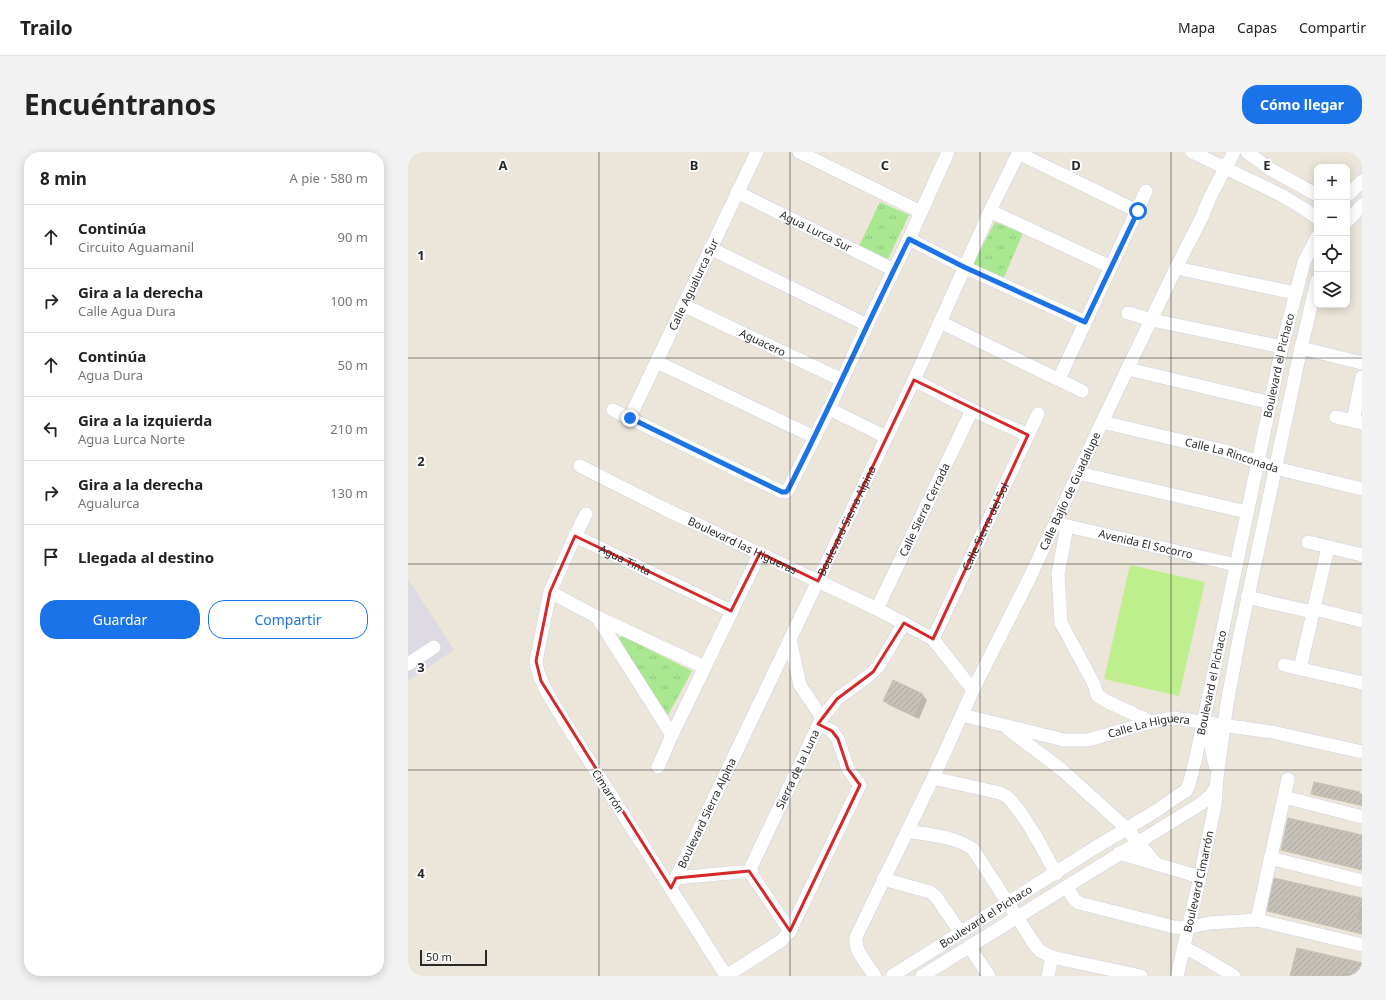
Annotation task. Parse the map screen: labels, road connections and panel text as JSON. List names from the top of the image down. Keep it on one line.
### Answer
{"streets":{"street":["Agua Lurca Sur","Calle Agualurca Sur","Aguacero","Boulevard el Pichaco","Calle La Rinconada","Calle Bajío de Guadalupe","Calle Sierra Cerrada","Boulevard Sierra Alpina","Calle Sierra del Sol","Avenida El Socorro","Boulevard las Higueras","Agua Tinta","Calle La Higuera","Sierra de la Luna","Cimarrón","Boulevard Cimarrón"]},"crossings":[["Agua Lurca Sur","Calle Agualurca Sur"],["Calle Agualurca Sur","Aguacero"],["Boulevard el Pichaco","Calle La Rinconada"],["Boulevard el Pichaco","Avenida El Socorro"],["Boulevard el Pichaco","Calle La Higuera"],["Boulevard el Pichaco","Boulevard Cimarrón"],["Calle La Rinconada","Calle Bajío de Guadalupe"],["Calle Bajío de Guadalupe","Avenida El Socorro"],["Calle Bajío de Guadalupe","Boulevard las Higueras"],["Calle Bajío de Guadalupe","Calle La Higuera"],["Calle Sierra Cerrada","Boulevard las Higueras"],["Boulevard Sierra Alpina","Boulevard las Higueras"],["Boulevard Sierra Alpina","Cimarrón"],["Calle Sierra del Sol","Boulevard las Higueras"],["Boulevard las Higueras","Sierra de la Luna"]],"scale_bar":"50 m","page":{"header":"Trailo","nav":["Mapa","Capas","Compartir"],"title":"Encuéntranos","buttons":["Cómo llegar",["Guardar","Compartir"]],"heading":["8 min","A pie · 580 m"],"map_buttons":["+","−"],"list":[["Continúa","Circuito Aguamanil","90 m"],["Gira a la derecha","Calle Agua Dura","100 m"],["Continúa","Agua Dura","50 m"],["Gira a la izquierda","Agua Lurca Norte","210 m"],["Gira a la derecha","Agualurca","130 m"],"Llegada al destino"],"scale":"50 m"},"grid":{"columns":["A","B","C","D","E"],"rows":["1","2","3","4"]}}
